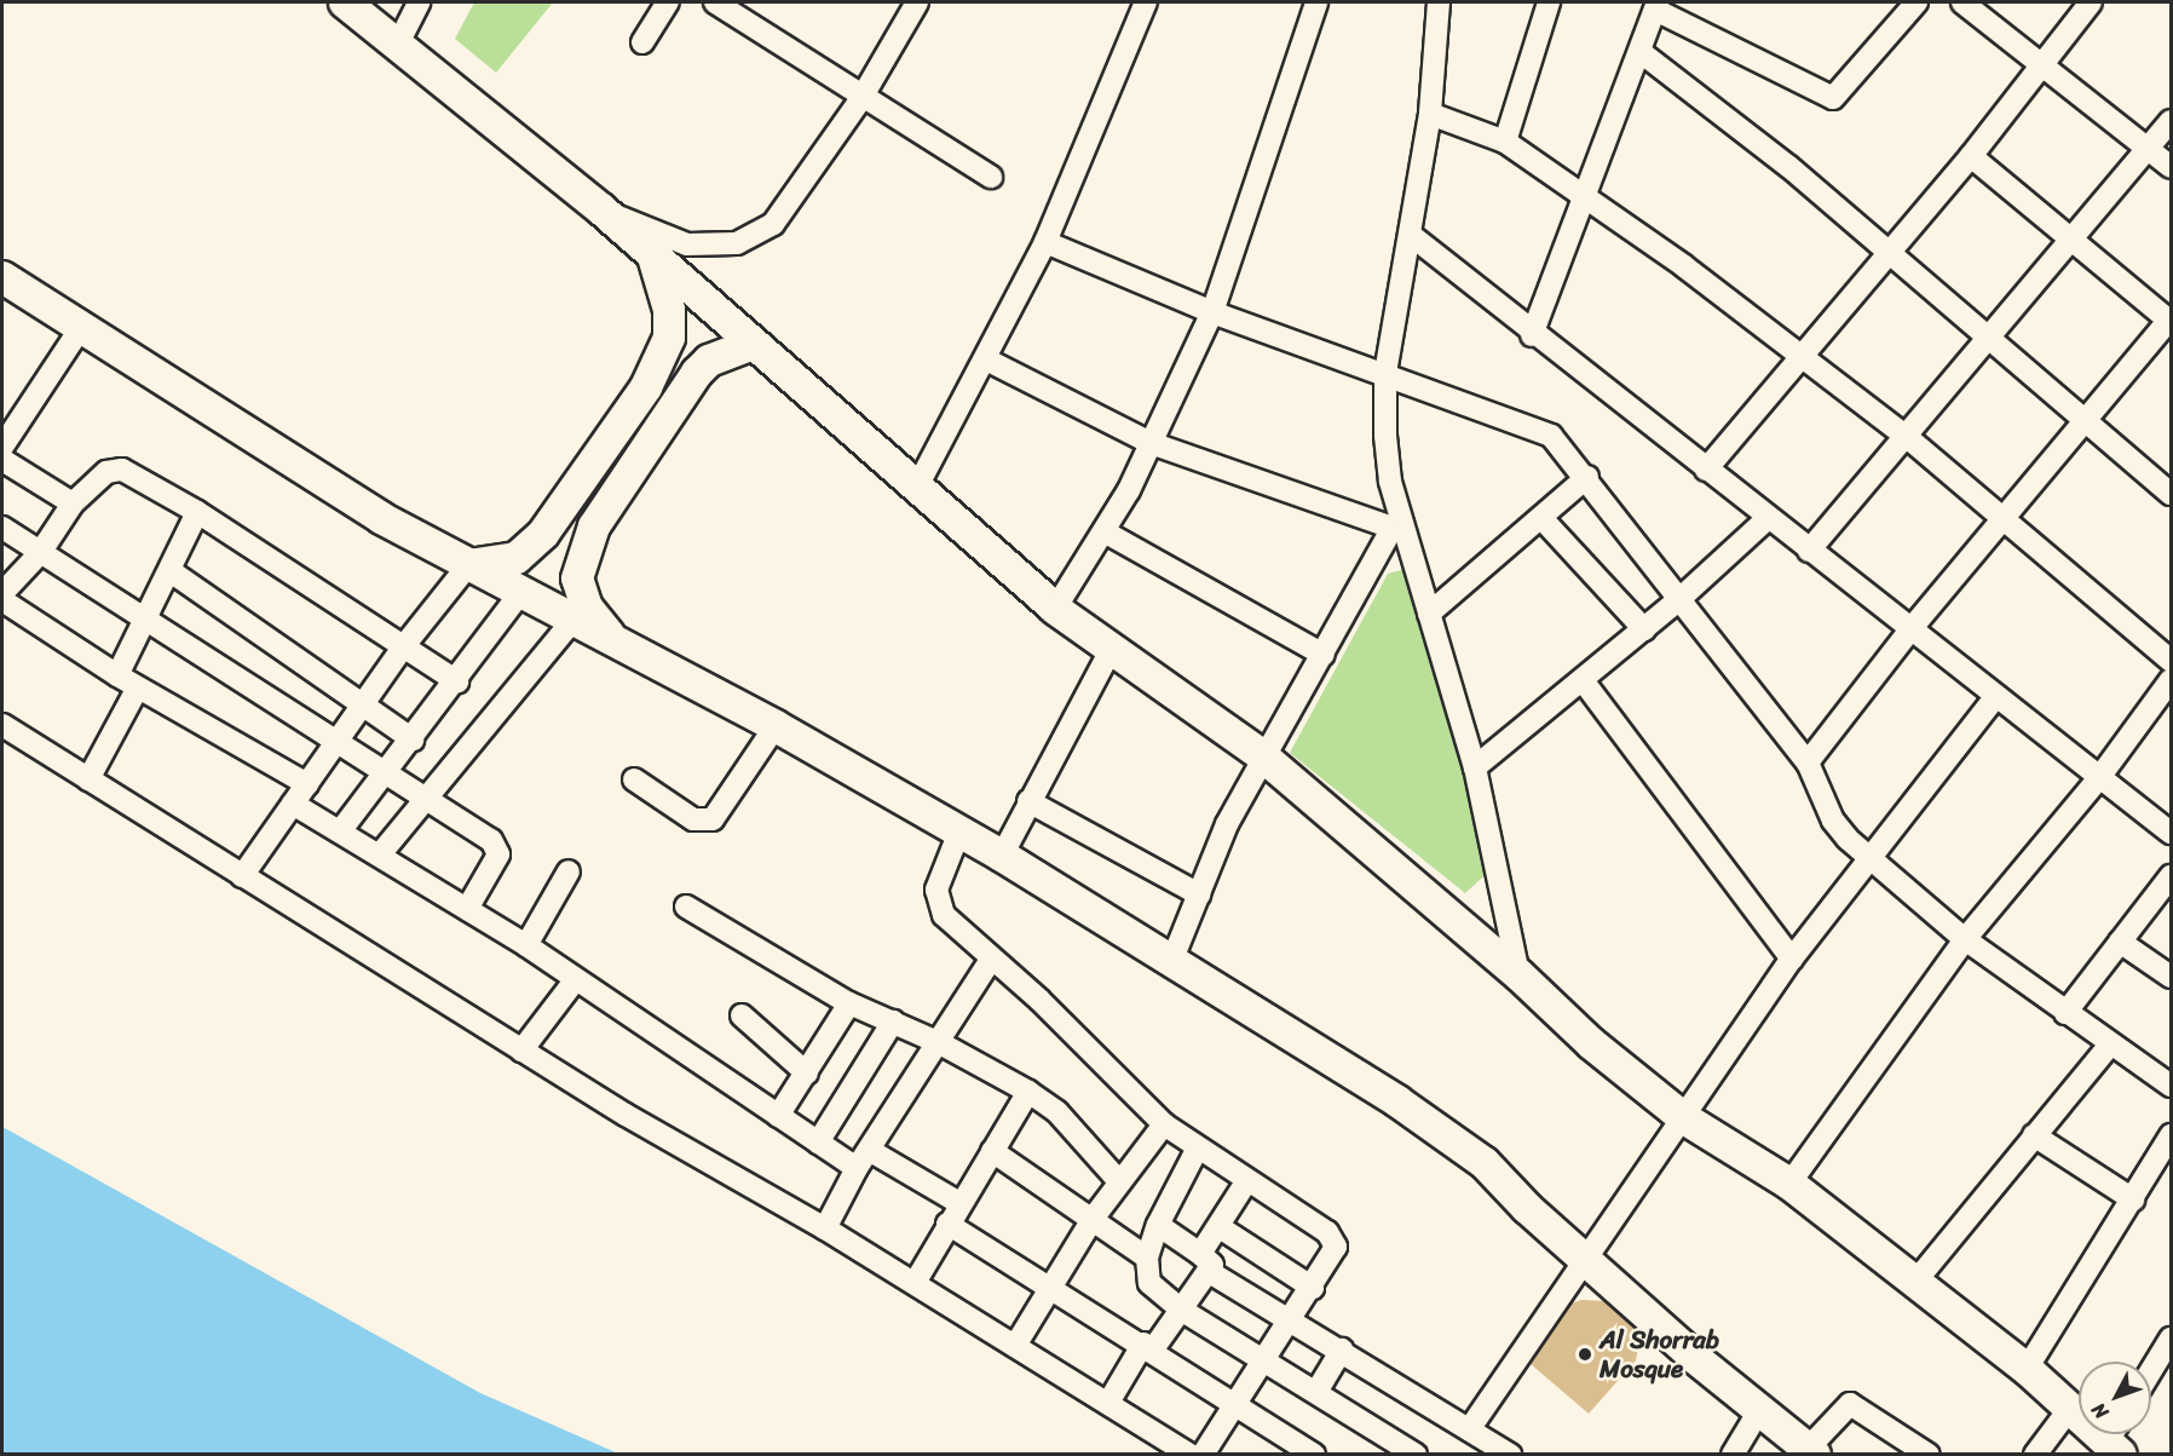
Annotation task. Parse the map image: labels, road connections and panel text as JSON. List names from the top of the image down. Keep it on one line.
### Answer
{"places":["Al Shorrab Mosque"],"north":"bottom left"}
